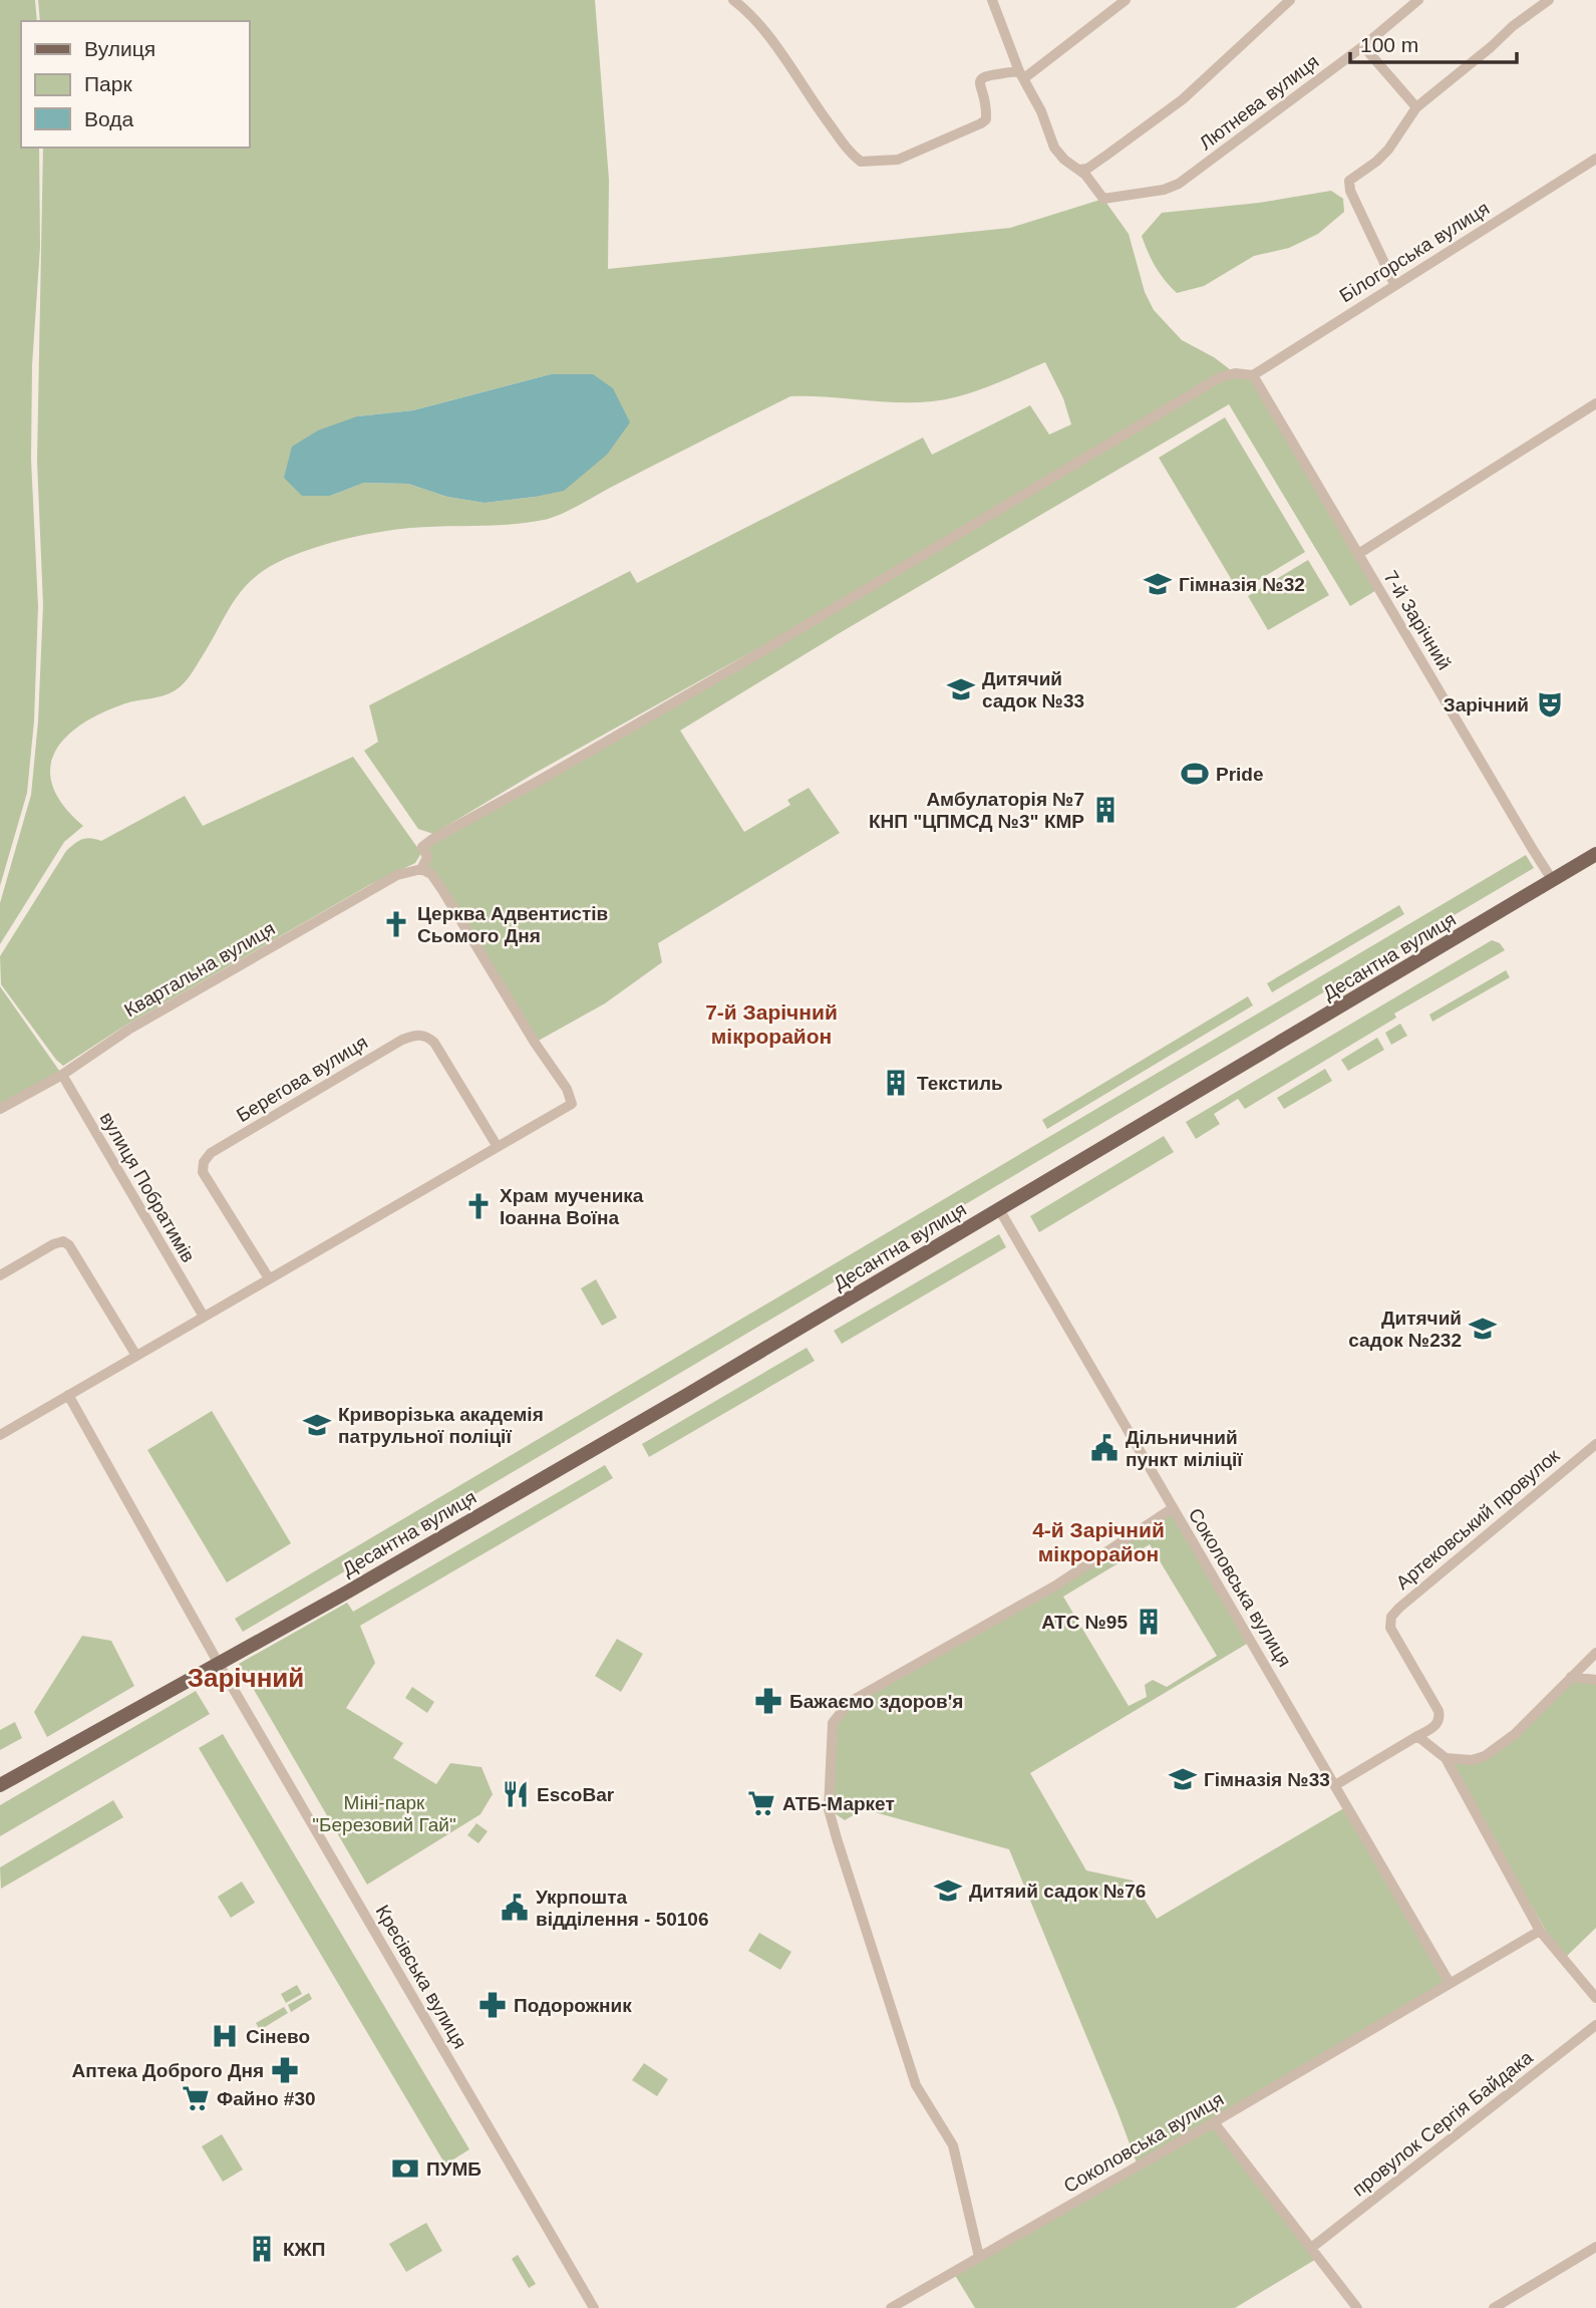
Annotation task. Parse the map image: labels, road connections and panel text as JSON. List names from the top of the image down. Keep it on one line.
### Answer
{"streets":{"main road":["Десантна вулиця"],"street":["Лютнева вулиця","Білогорська вулиця","7-й Зарічний","Квартальна вулиця","Берегова вулиця","вулиця Побратимів","Артековський провулок","Соколовська вулиця","Кресівська вулиця","провулок Сергія Байдака"]},"crossings":[["Білогорська вулиця","7-й Зарічний"],["7-й Зарічний","Десантна вулиця"],["Десантна вулиця","Соколовська вулиця"],["Десантна вулиця","Кресівська вулиця"],["Квартальна вулиця","вулиця Побратимів"]],"districts":["7-й Зарічний мікрорайон","4-й Зарічний мікрорайон","Зарічний"],"parks":["Міні-парк \"Березовий Гай\""],"places":{"school or university":["Гімназія №32","Дитячий садок №33","Дитячий садок №232","Криворізька академія патрульної поліції","Гімназія №33","Дитяий садок №76"],"theatre":["Зарічний"],"sports":["Pride"],"building":["Амбулаторія №7 КНП \"ЦПМСД №3\" КМР","Текстиль","АТС №95","КЖП"],"church":["Церква Адвентистів Сьомого Дня","Храм мученика Іоанна Воїна"],"public building":["Дільничний пункт міліції","Укрпошта відділення - 50106"],"pharmacy":["Бажаємо здоров'я","Подорожник","Аптека Доброго Дня"],"restaurant":["EscoBar"],"supermarket":["АТБ-Маркет","Файно #30"],"hospital":["Сінево"],"bank":["ПУМБ"]},"legend":["Вулиця","Парк","Вода"],"scale_bar":"100 m"}
